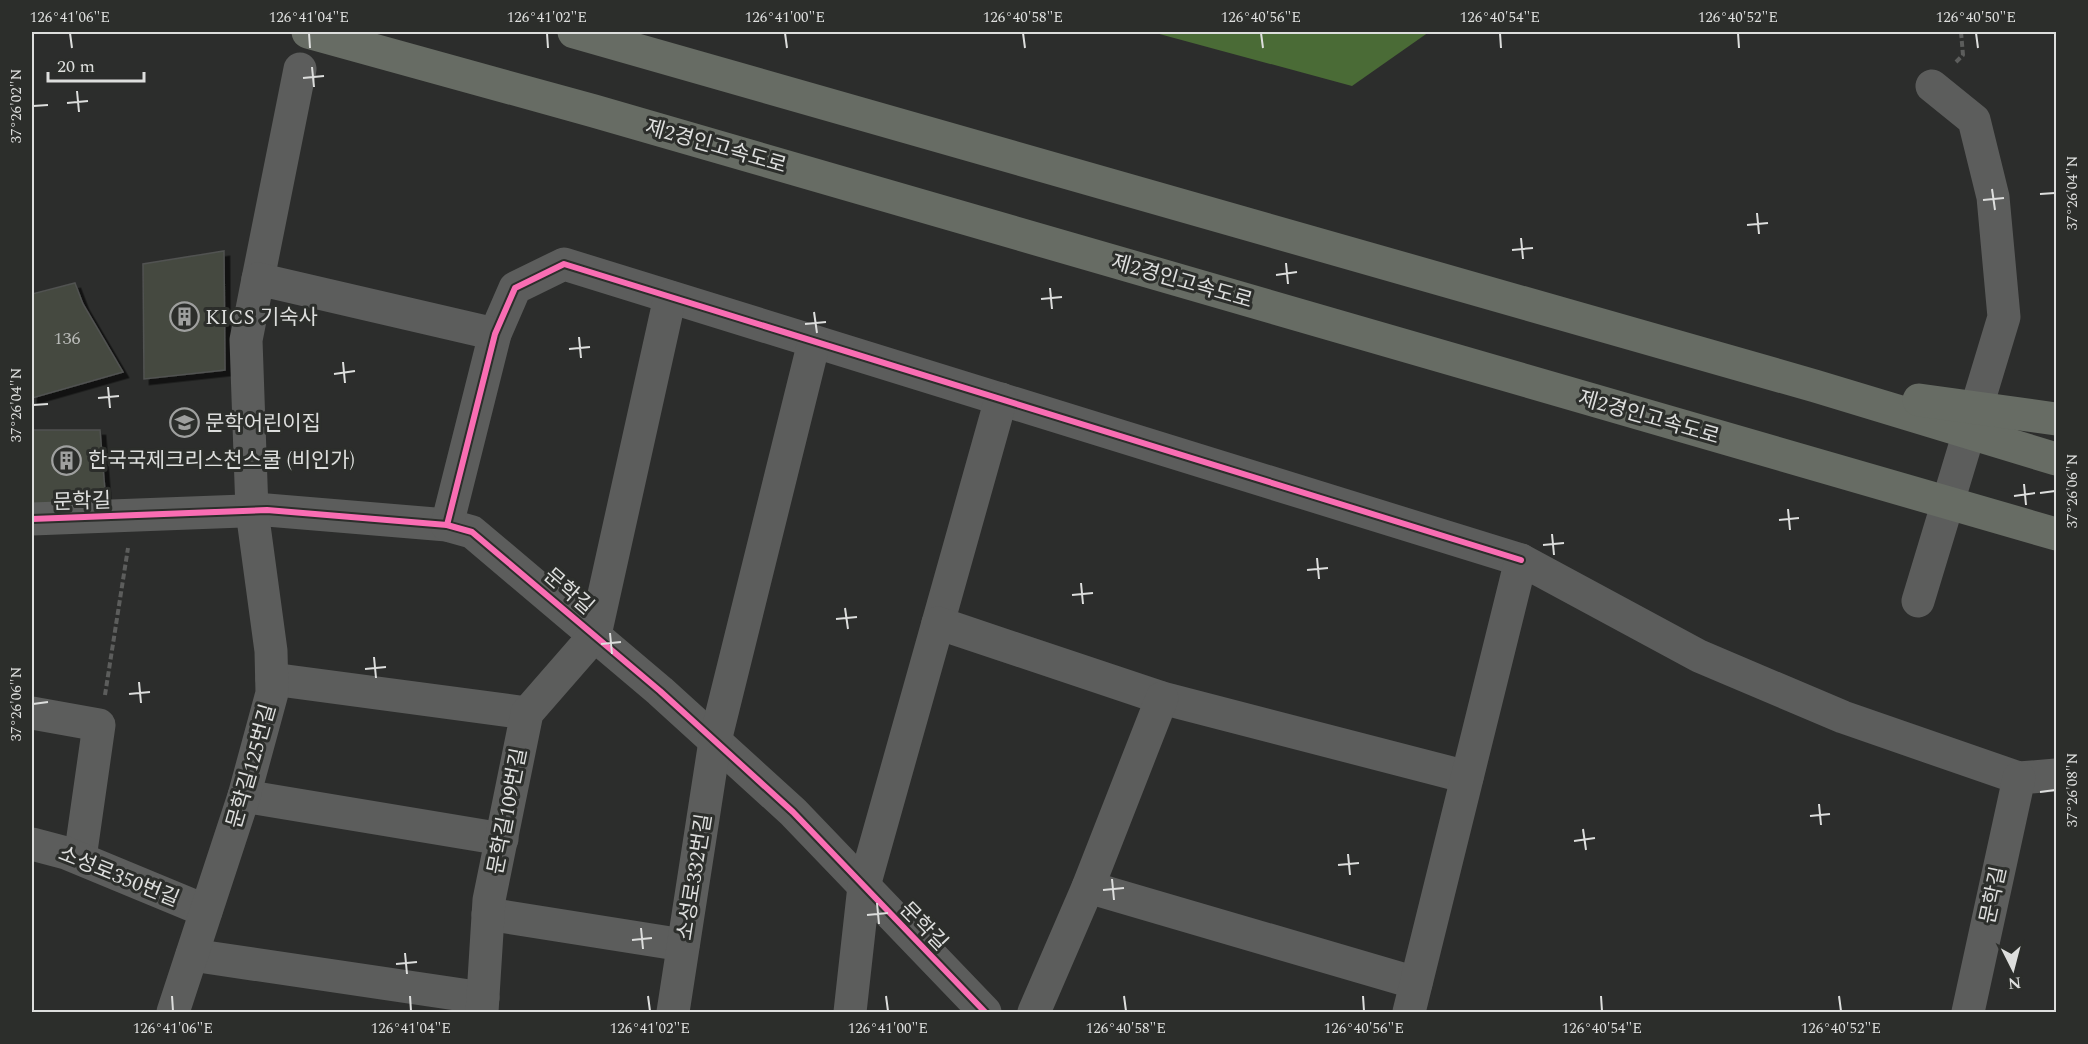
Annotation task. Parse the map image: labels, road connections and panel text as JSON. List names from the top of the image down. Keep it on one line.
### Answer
{"streets":{"highway":["제2경인고속도로"],"street":["문학길","문학길125번길","문학길109번길","소성로350번길","소성로332번길"]},"crossings":[["문학길","문학길125번길"],["문학길","소성로332번길"],["문학길125번길","소성로350번길"]],"places":{"building":["KICS 기숙사","한국국제크리스천스쿨 (비인가)"],"school or university":["문학어린이집"]},"house_numbers":["136"],"scale_bar":"20 m","north":"bottom","coordinates":["126°41'06\"E","126°41'04\"E","126°41'02\"E","126°41'00\"E","126°40'58\"E","126°40'56\"E","126°40'54\"E","126°40'52\"E","126°40'50\"E","37°26'02\"N","37°26'04\"N","37°26'06\"N","37°26'08\"N"]}
